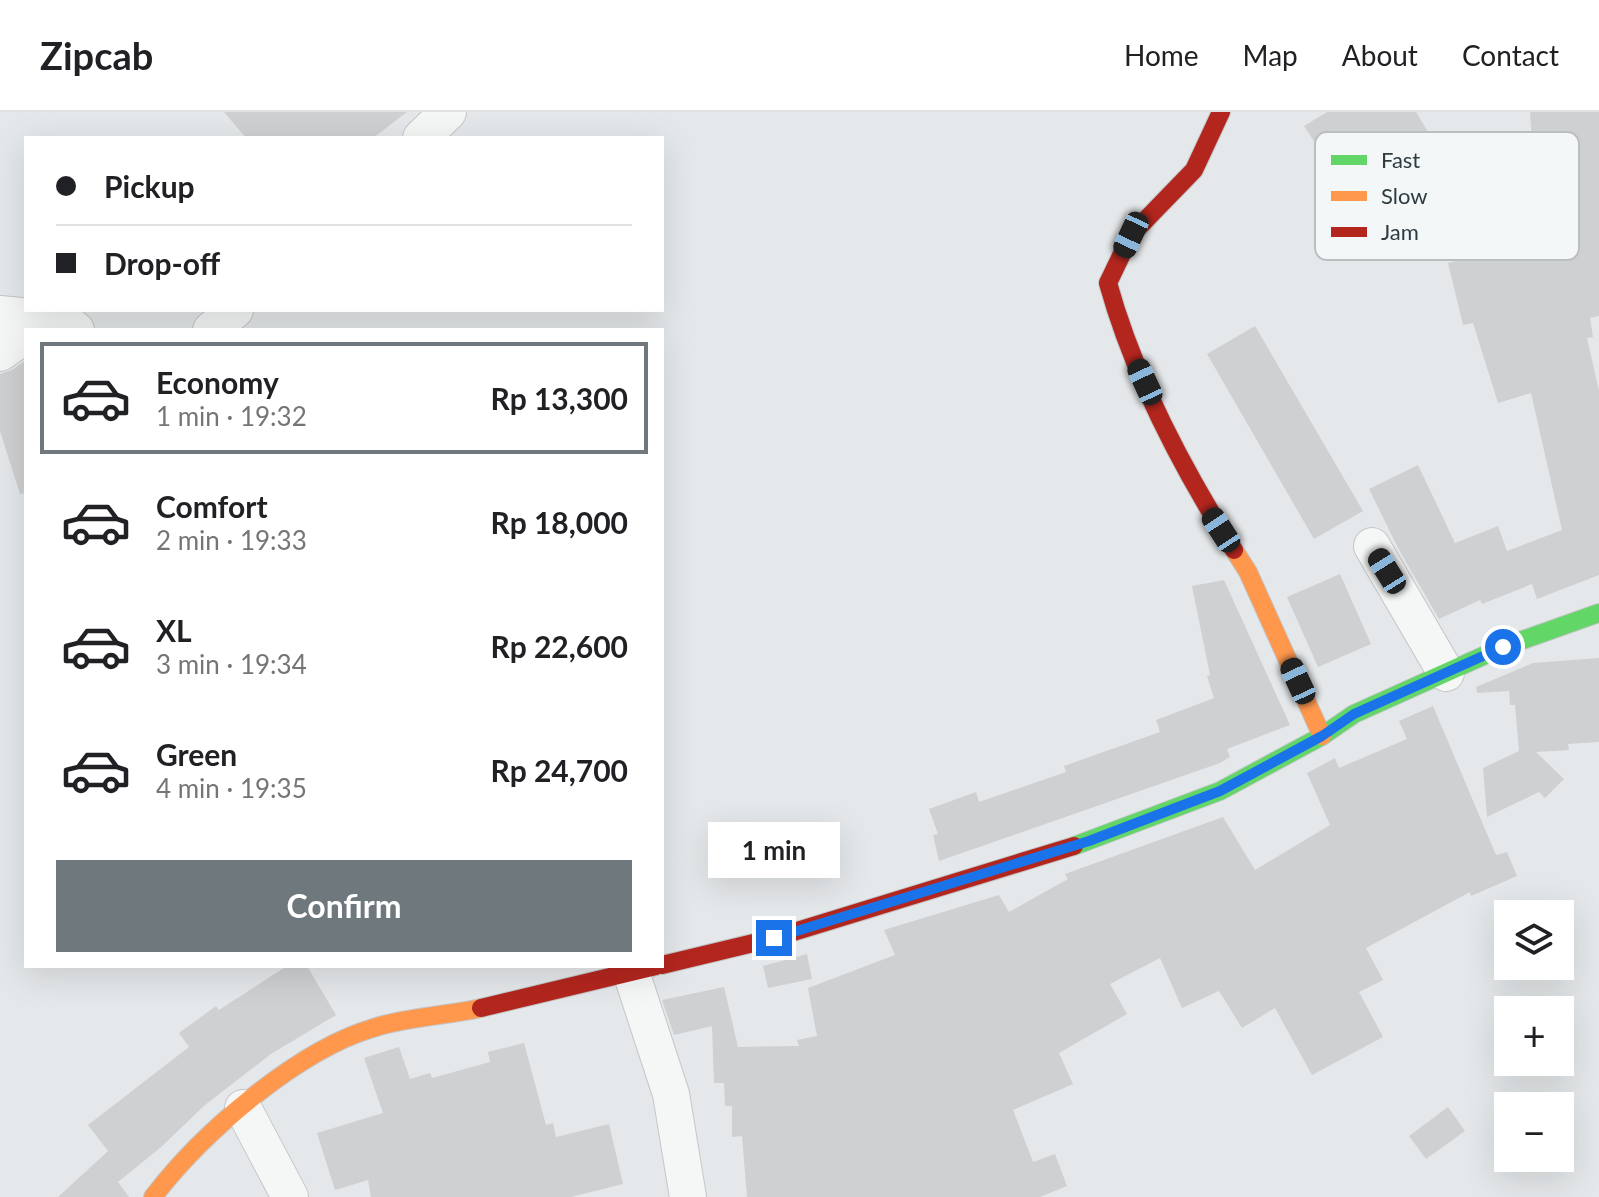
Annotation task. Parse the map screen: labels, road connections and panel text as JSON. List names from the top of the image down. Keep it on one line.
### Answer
{"legend":["Fast","Slow","Jam"],"page":{"header":"Zipcab","nav":["Home","Map","About","Contact"],"banner":["Pickup","Drop-off"],"list":[{"name":"Economy","note":"1 min · 19:32","value":"Rp 13,300"},{"name":"Comfort","note":"2 min · 19:33","value":"Rp 18,000"},{"name":"XL","note":"3 min · 19:34","value":"Rp 22,600"},{"name":"Green","note":"4 min · 19:35","value":"Rp 24,700"}],"bubble":"1 min","buttons":"Confirm","map_buttons":["+","−"]}}
